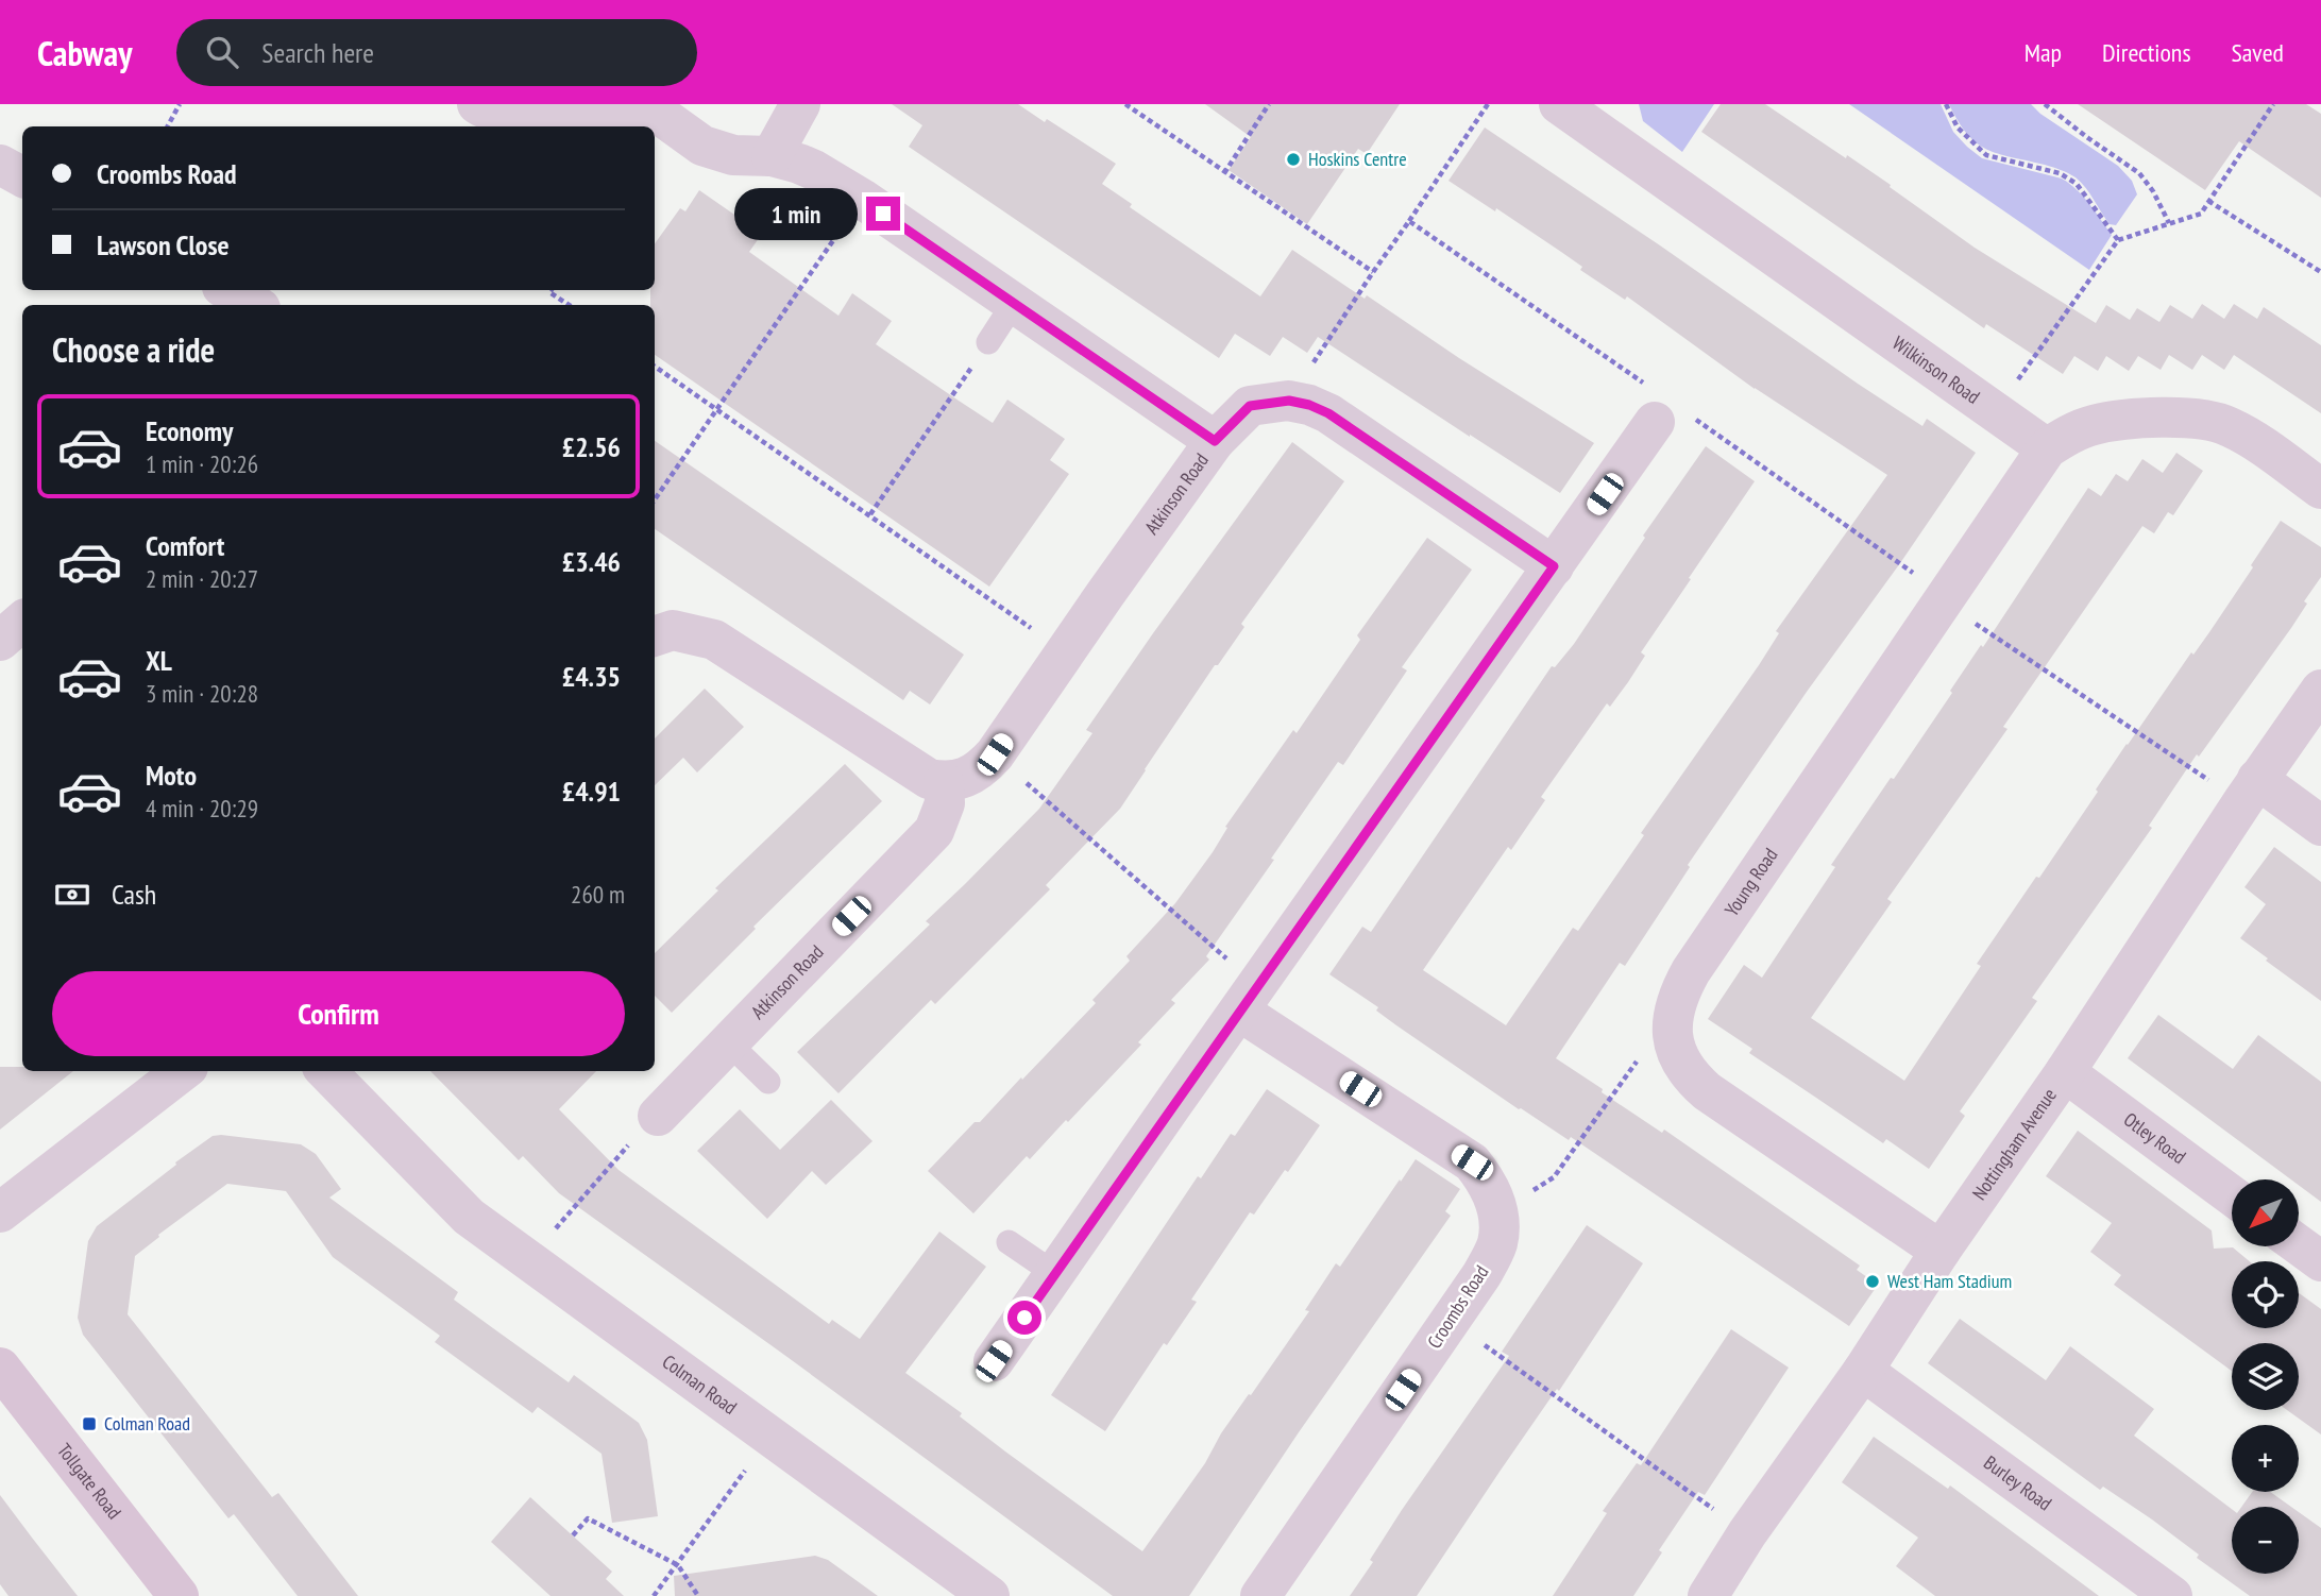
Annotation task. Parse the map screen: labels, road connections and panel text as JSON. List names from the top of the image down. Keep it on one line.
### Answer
{"streets":{"street":["Wilkinson Road","Atkinson Road","Young Road","Otley Road","Nottingham Avenue","Croombs Road","Colman Road","Tollgate Road","Burley Road"]},"crossings":[["Wilkinson Road","Young Road"],["Young Road","Nottingham Avenue"],["Otley Road","Nottingham Avenue"],["Nottingham Avenue","Burley Road"]],"places":{"other":["Hoskins Centre","West Ham Stadium"],"transit":["Colman Road"]},"north":"bottom left","page":{"header":"Cabway","search":"Search here","nav":["Map","Directions","Saved"],"banner":["Croombs Road","Lawson Close"],"bubble":"1 min","heading":"Choose a ride","list":[{"name":"Economy","note":"1 min · 20:26","value":"£2.56"},{"name":"Comfort","note":"2 min · 20:27","value":"£3.46"},{"name":"XL","note":"3 min · 20:28","value":"£4.35"},{"name":"Moto","note":"4 min · 20:29","value":"£4.91"}],"pay":["Cash","260 m"],"buttons":"Confirm","map_buttons":["+","−"]}}
